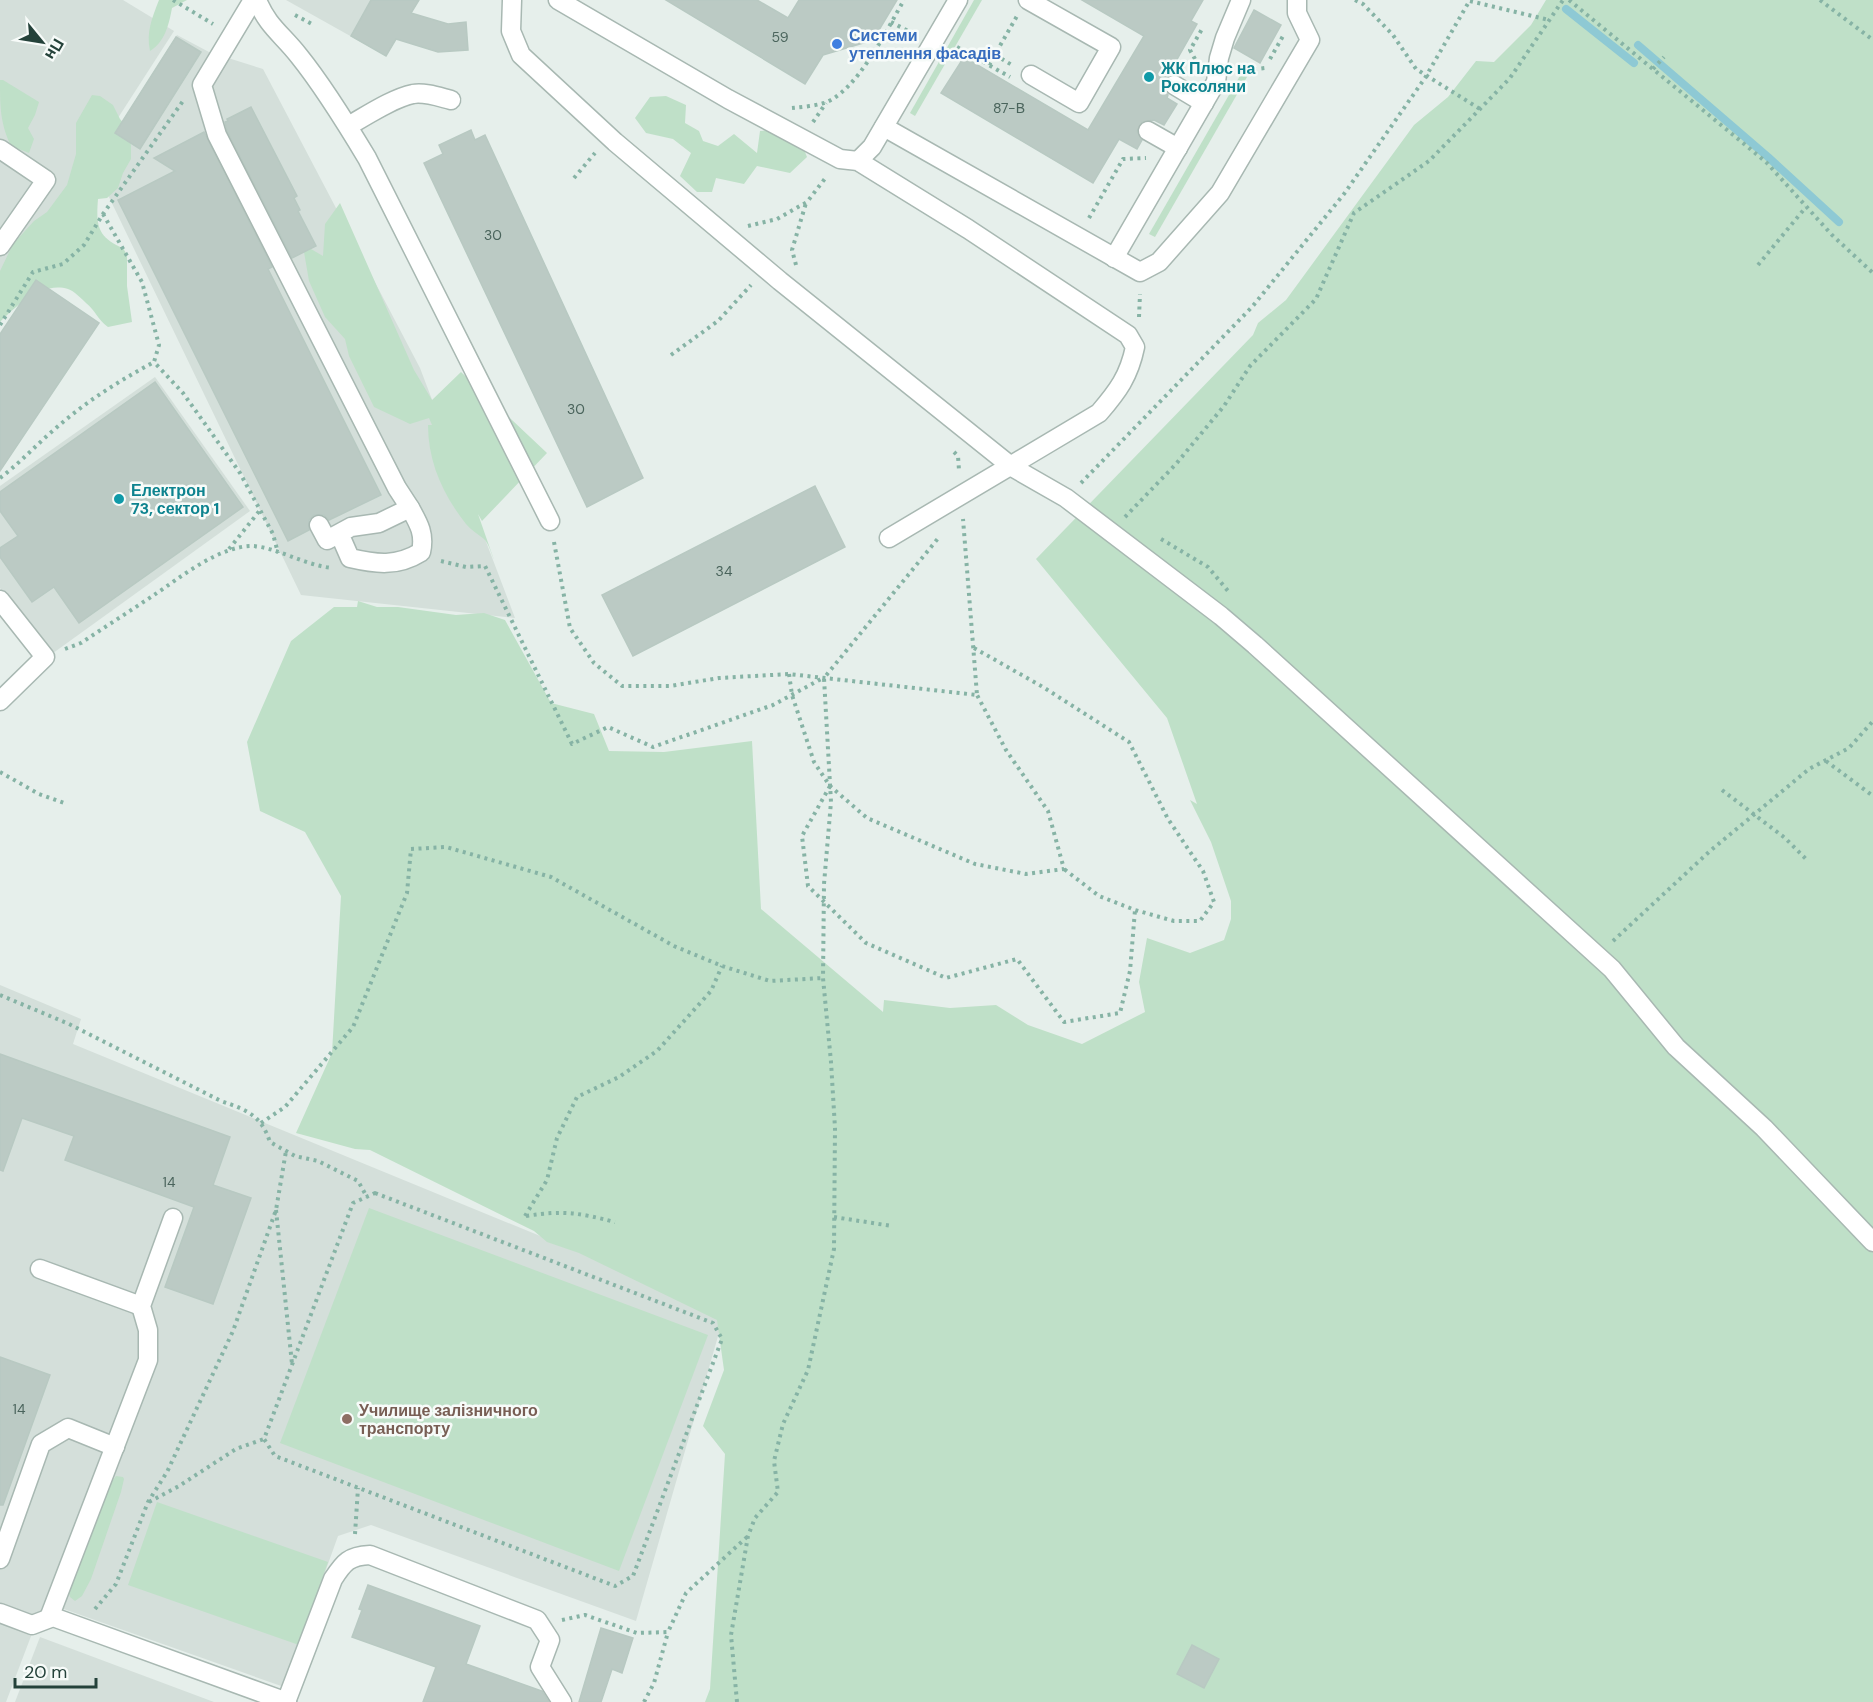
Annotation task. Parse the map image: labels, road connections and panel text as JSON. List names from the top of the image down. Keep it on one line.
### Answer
{"places":["Системи утеплення фасадів","ЖК Плюс на Роксоляни","Електрон 73, сектор 1","Училище залізничного транспорту"],"house_numbers":["59","87-В","30","30","34","14","14"],"scale_bar":"20 m","north":"bottom right"}
